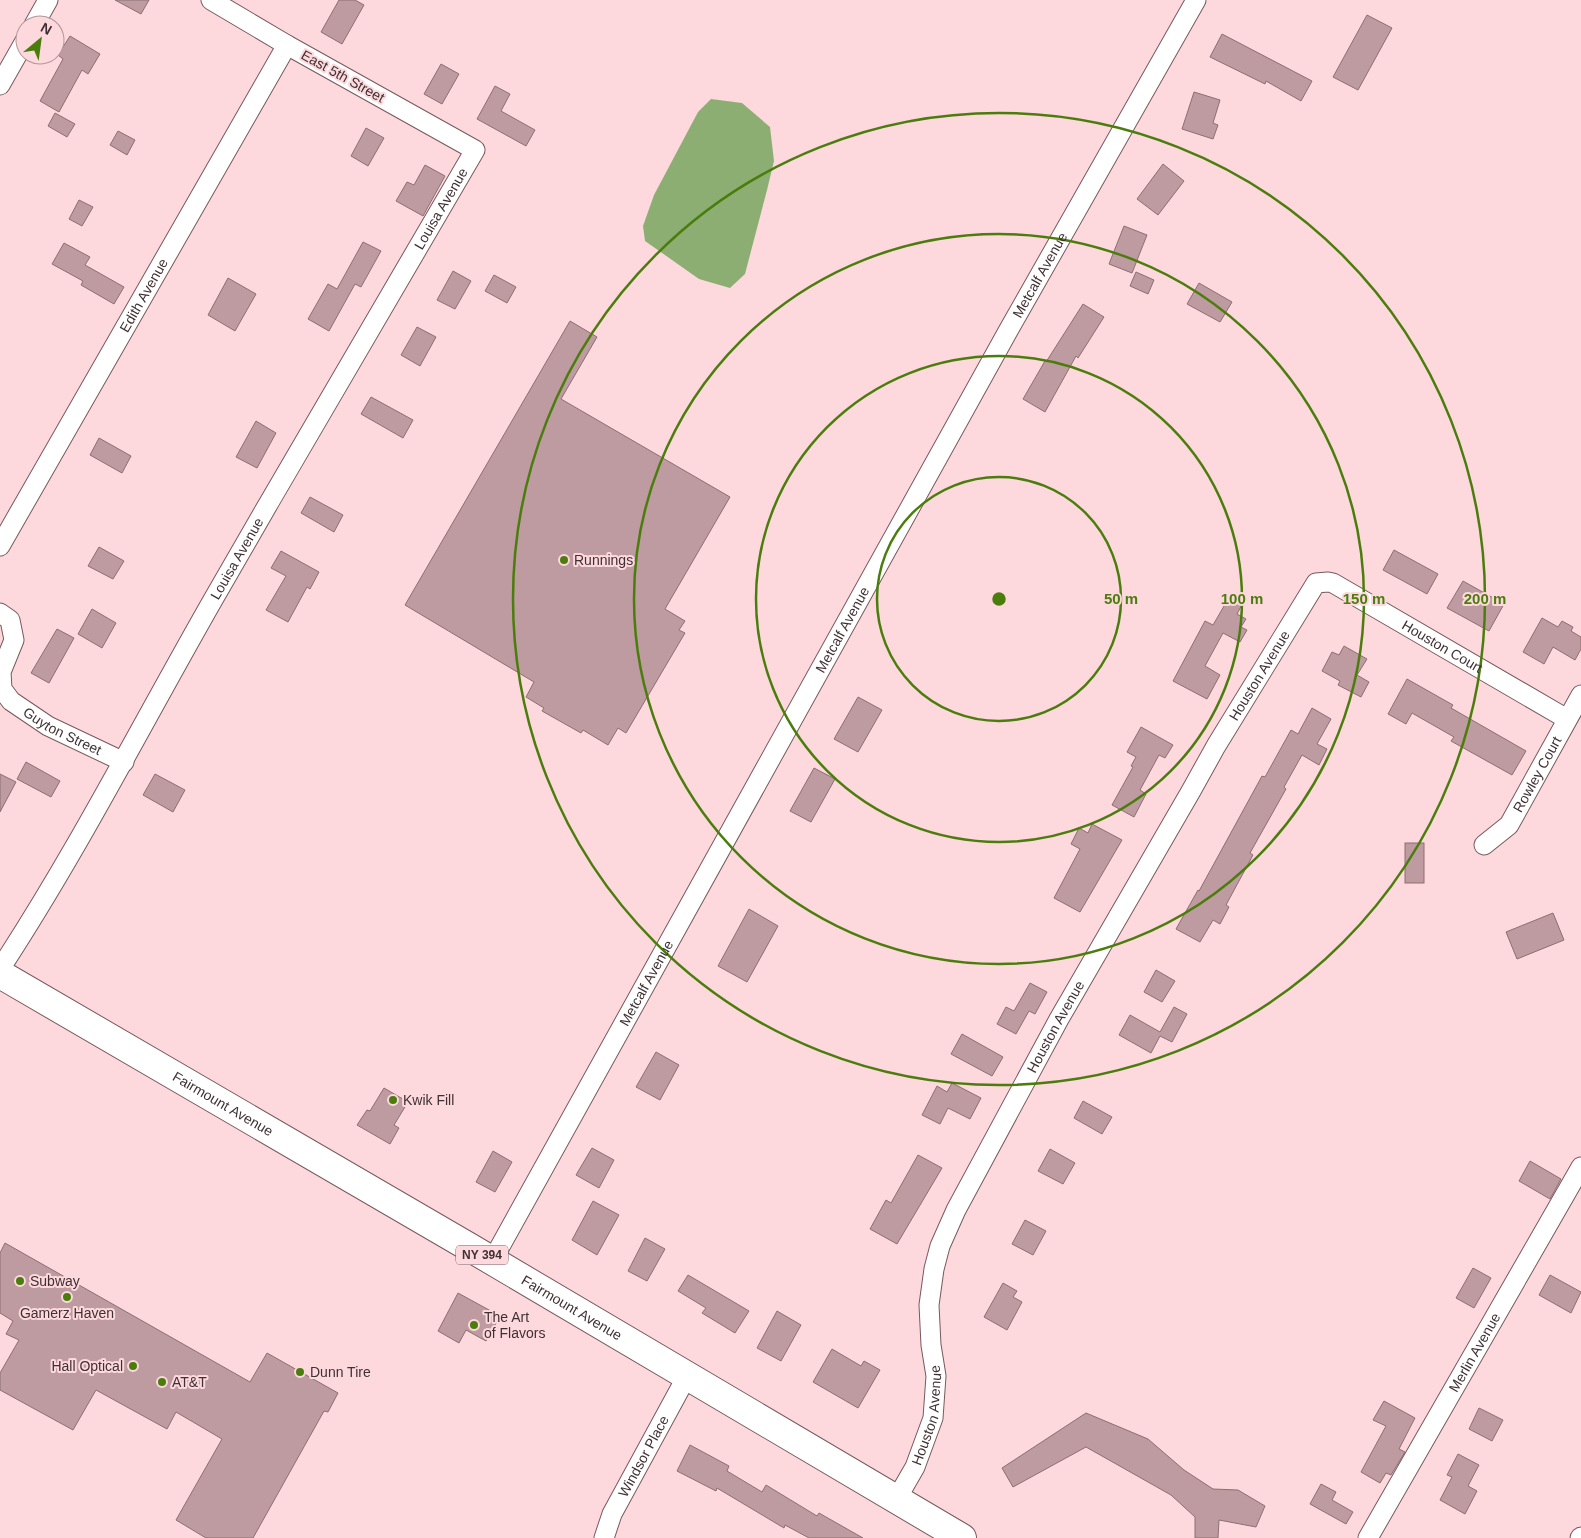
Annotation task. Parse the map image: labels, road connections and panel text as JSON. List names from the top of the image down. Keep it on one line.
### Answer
{"streets":{"main road":["Fairmount Avenue","NY 394"],"street":["East 5th Street","Louisa Avenue","Metcalf Avenue","Edith Avenue","Houston Court","Houston Avenue","Guyton Street","Rowley Court","Merlin Avenue","Windsor Place"]},"crossings":[["East 5th Street","Louisa Avenue"],["East 5th Street","Edith Avenue"],["Louisa Avenue","Guyton Street"],["Metcalf Avenue","Fairmount Avenue"],["Houston Court","Houston Avenue"],["Houston Court","Rowley Court"],["Houston Avenue","Fairmount Avenue"],["Fairmount Avenue","Windsor Place"]],"places":["Runnings","Kwik Fill","Subway","Gamerz Haven","The Art of Flavors","Hall Optical","Dunn Tire","AT&T"],"north":"top right","rings":["50 m","100 m","150 m","200 m"]}
